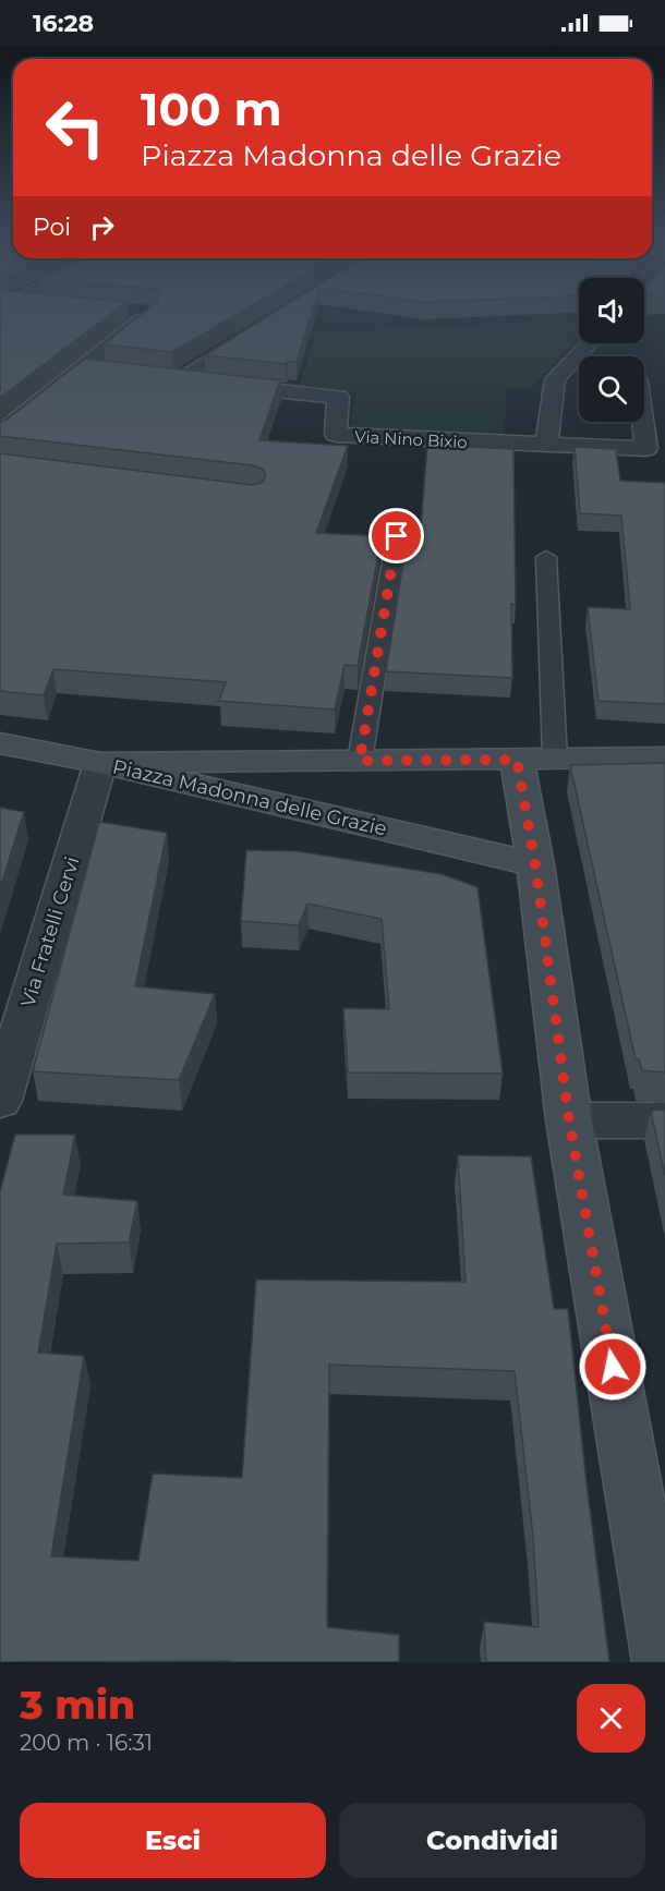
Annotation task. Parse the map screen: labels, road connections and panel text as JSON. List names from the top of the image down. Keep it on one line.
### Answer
{"streets":{"street":["Via Nino Bixio","Piazza Madonna delle Grazie","Via Fratelli Cervi"]},"crossings":[["Piazza Madonna delle Grazie","Via Fratelli Cervi"]],"page":{"status":"16:28","turn":["100 m","Piazza Madonna delle Grazie"],"then":"Poi","heading":["3 min","200 m · 16:31"],"buttons":["Esci","Condividi"]}}
